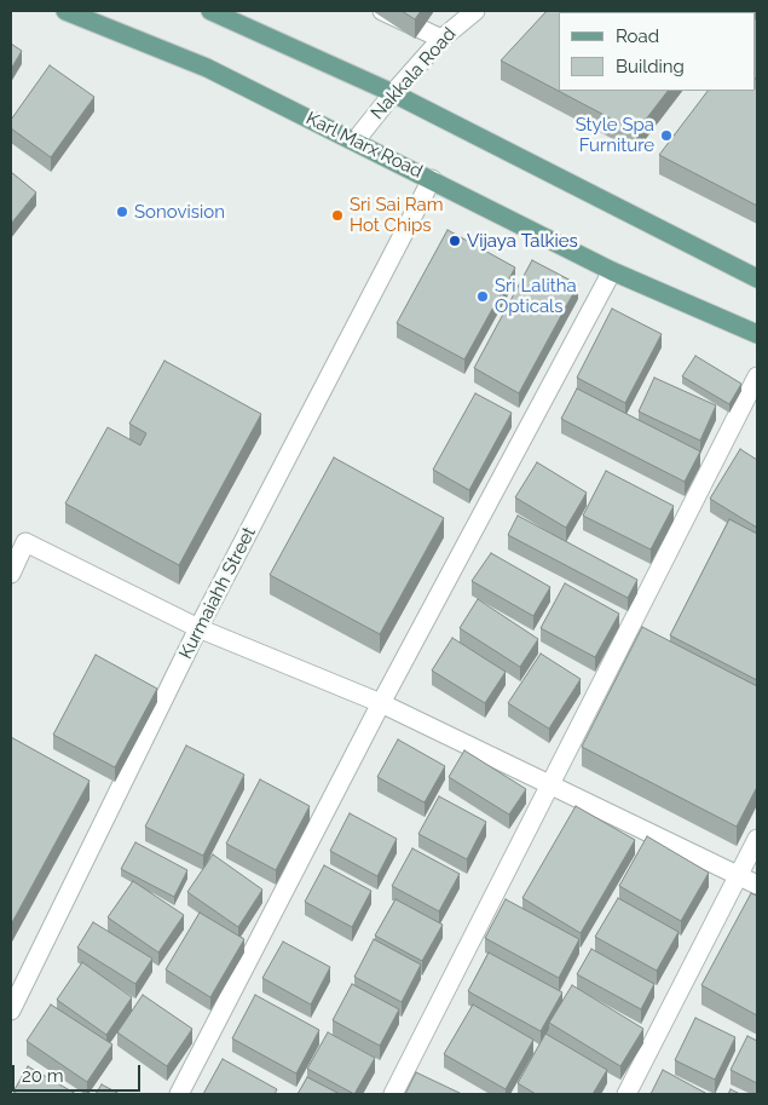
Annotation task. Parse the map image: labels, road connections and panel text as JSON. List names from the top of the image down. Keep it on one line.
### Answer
{"streets":{"main road":["Karl Marx Road"],"street":["Nakkala Road","Kurmaiahh Street"]},"crossings":[["Nakkala Road","Karl Marx Road"],["Karl Marx Road","Kurmaiahh Street"]],"places":["Style Spa Furniture","Sonovision","Sri Sai Ram Hot Chips","Vijaya Talkies","Sri Lalitha Opticals"],"legend":["Road","Building"],"scale_bar":"20 m"}
